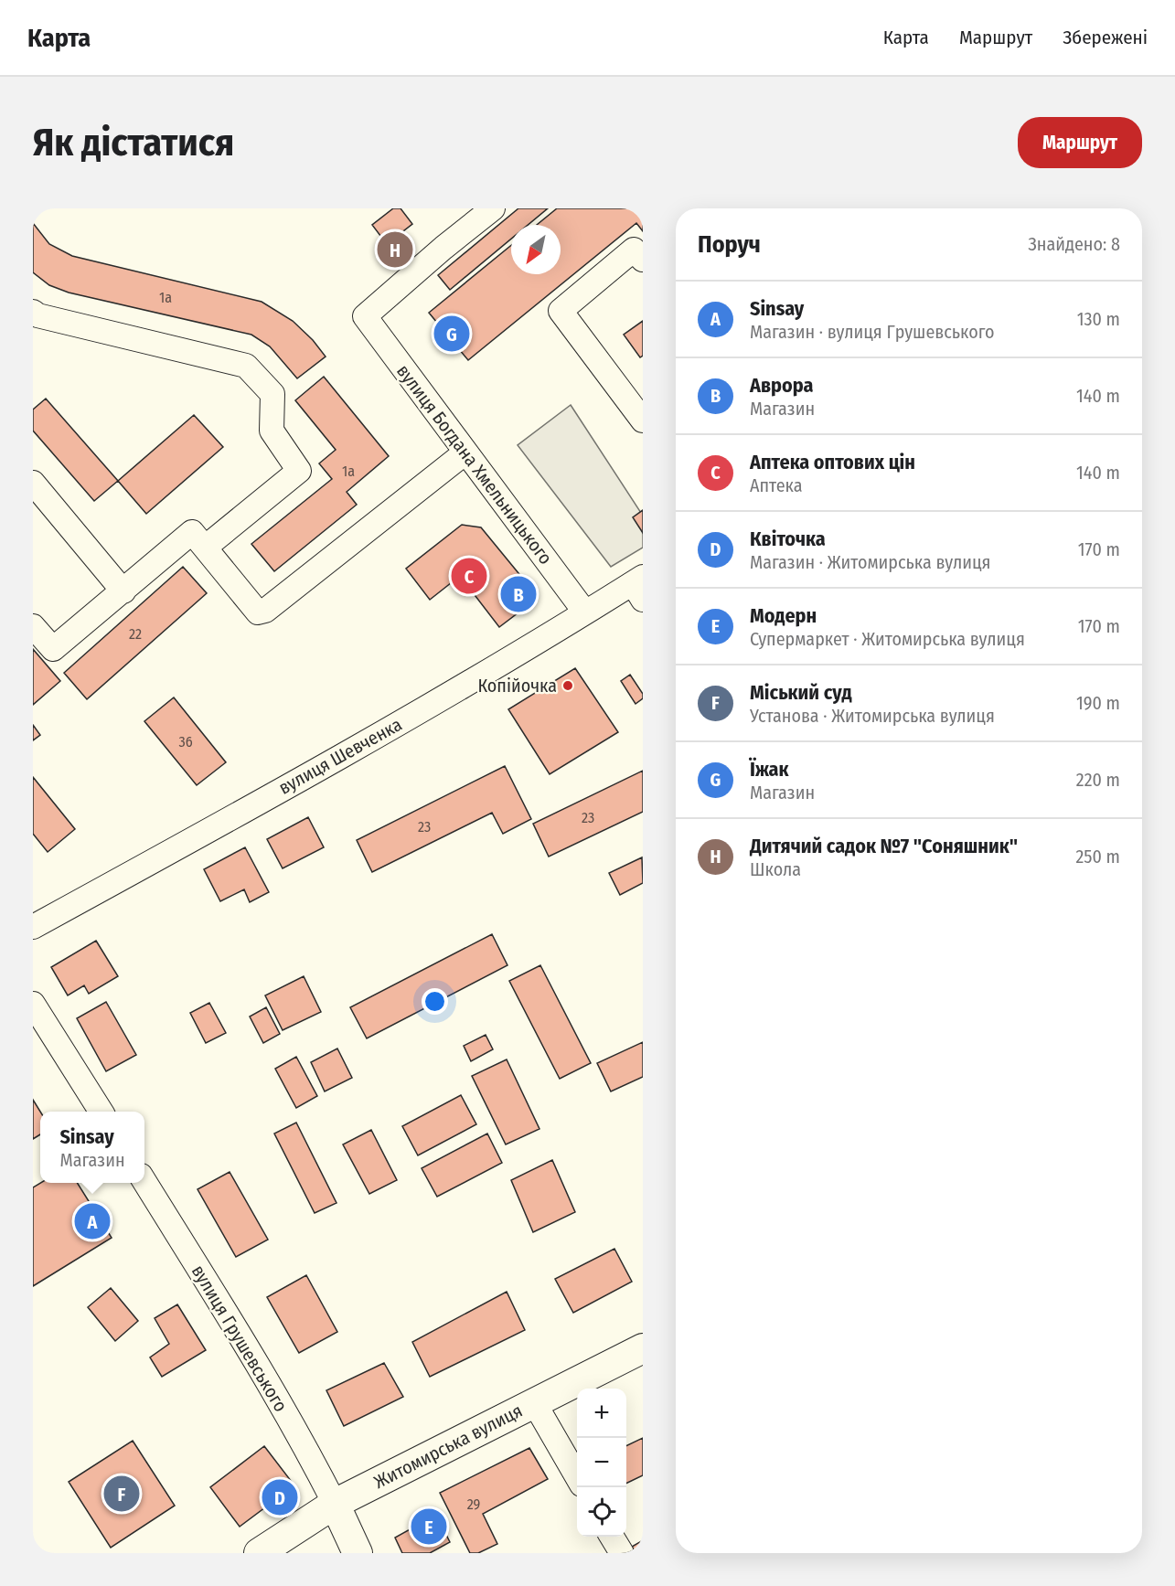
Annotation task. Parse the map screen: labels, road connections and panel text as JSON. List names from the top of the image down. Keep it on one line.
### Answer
{"streets":{"main road":["Житомирська вулиця"],"street":["вулиця Богдана Хмельницького","вулиця Шевченка","вулиця Грушевського"]},"crossings":[["вулиця Богдана Хмельницького","вулиця Шевченка"],["вулиця Грушевського","Житомирська вулиця"]],"places":["Копійочка"],"house_numbers":["1а","1а","22","36","23","23","29"],"north":"bottom left","page":{"header":"Карта","nav":["Карта","Маршрут","Збережені"],"buttons":"Маршрут","title":"Як дістатися","heading":["Поруч","Знайдено: 8"],"pins":["H","G","C","B","A","F","D","E"],"list":[{"mark":"A","name":"Sinsay","note":"Магазин · вулиця Грушевського","value":"130 m"},{"mark":"B","name":"Аврора","note":"Магазин","value":"140 m"},{"mark":"C","name":"Аптека оптових цін","note":"Аптека","value":"140 m"},{"mark":"D","name":"Квіточка","note":"Магазин · Житомирська вулиця","value":"170 m"},{"mark":"E","name":"Модерн","note":"Супермаркет · Житомирська вулиця","value":"170 m"},{"mark":"F","name":"Міський суд","note":"Установа · Житомирська вулиця","value":"190 m"},{"mark":"G","name":"Їжак","note":"Магазин","value":"220 m"},{"mark":"H","name":"Дитячий садок №7 \"Соняшник\"","note":"Школа","value":"250 m"}],"popup":["Sinsay","Магазин"],"map_buttons":["+","−"]}}
